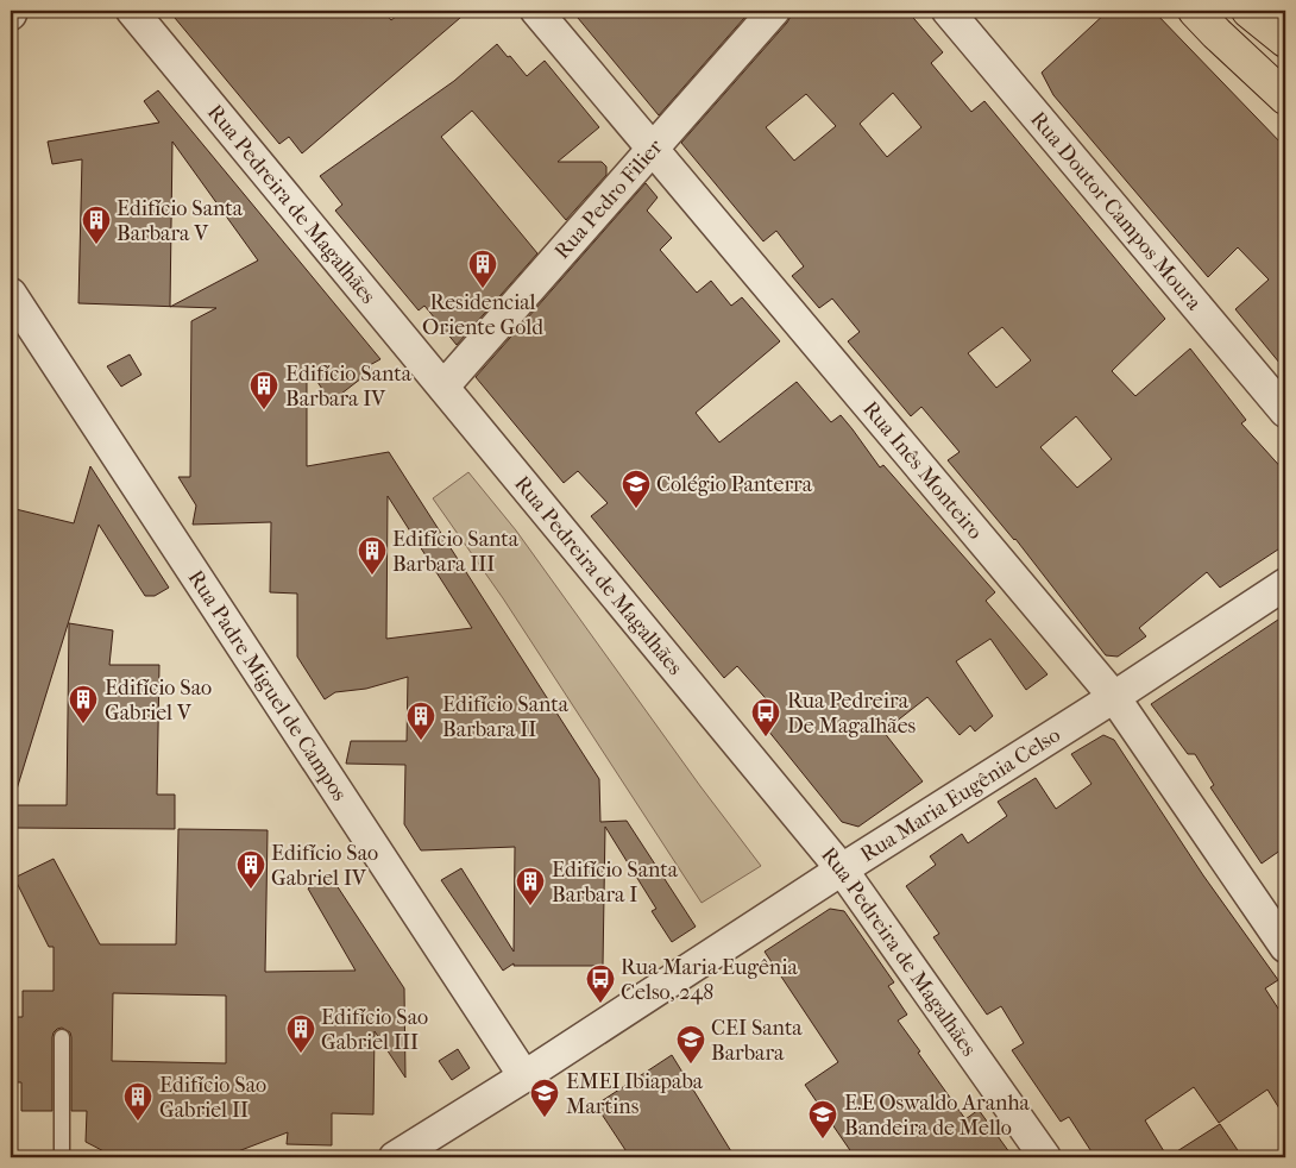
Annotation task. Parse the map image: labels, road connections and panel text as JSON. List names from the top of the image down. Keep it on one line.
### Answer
{"streets":{"street":["Rua Pedro Filier","Rua Pedreira de Magalhães","Rua Doutor Campos Moura","Rua Inês Monteiro","Rua Padre Miguel de Campos","Rua Maria Eugênia Celso"]},"crossings":[["Rua Pedro Filier","Rua Pedreira de Magalhães"],["Rua Pedro Filier","Rua Inês Monteiro"],["Rua Pedreira de Magalhães","Rua Maria Eugênia Celso"],["Rua Inês Monteiro","Rua Maria Eugênia Celso"],["Rua Padre Miguel de Campos","Rua Maria Eugênia Celso"]],"places":{"building":["Edifício Santa Barbara V","Residencial Oriente Gold","Edifício Santa Barbara IV","Edifício Santa Barbara III","Edifício Sao Gabriel V","Edifício Santa Barbara II","Edifício Sao Gabriel IV","Edifício Santa Barbara I","Edifício Sao Gabriel III","Edifício Sao Gabriel II"],"school or university":["Colégio Panterra","CEI Santa Barbara","EMEI Ibiapaba Martins","E.E Oswaldo Aranha Bandeira de Mello"],"bus stop":["Rua Pedreira De Magalhães","Rua Maria Eugênia Celso, 248"]}}
